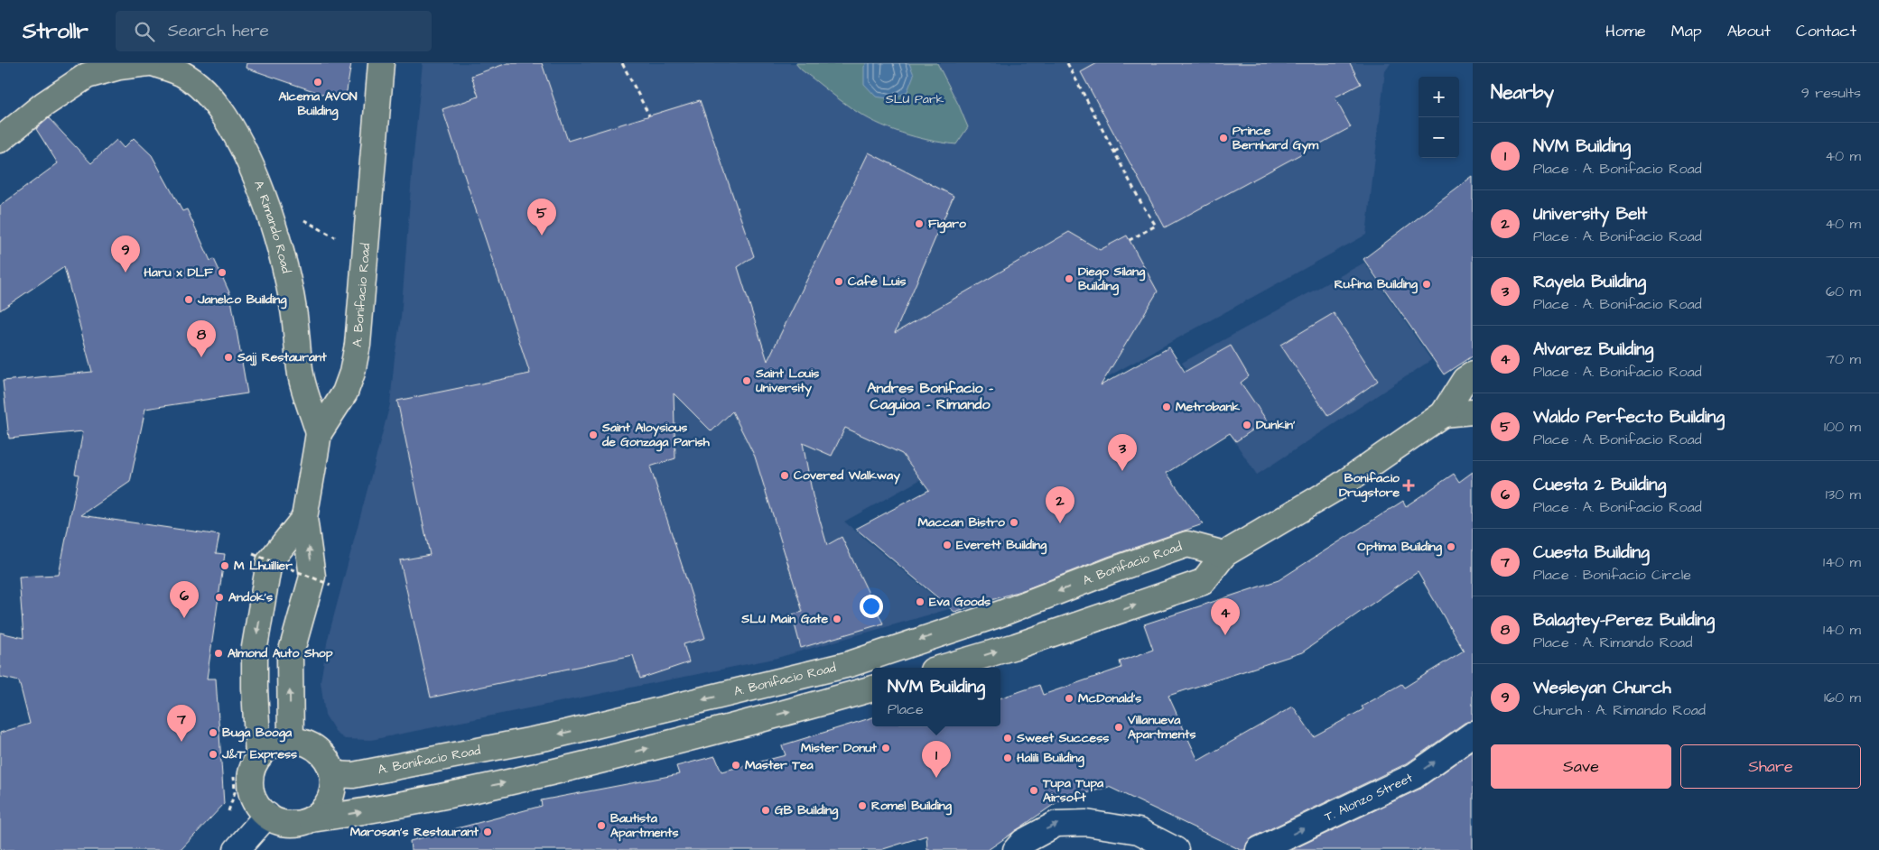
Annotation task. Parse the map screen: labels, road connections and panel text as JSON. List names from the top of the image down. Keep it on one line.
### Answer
{"streets":{"main road":["A. Rimando Road","A. Bonifacio Road"],"street":["T. Alonzo Street"]},"crossings":[["A. Rimando Road","A. Bonifacio Road"]],"one_way":["T. Alonzo Street"],"districts":["Andres Bonifacio - Caguioa - Rimando"],"parks":["SLU Park"],"places":{"other":["Alcema AVON Building","Prince Bernhard Gym","Figaro","Haru x DLF","Diego Silang Building","Café Luis","Rufina Building","Janelco Building","Sajj Restaurant","Saint Louis University","Metrobank","Dunkin'","Saint Aloysious de Gonzaga Parish","Covered Walkway","Maccan Bistro","Everett Building","Optima Building","M Lhuillier","Andok's","Eva Goods","SLU Main Gate","Almond Auto Shop","McDonald's","Villanueva Apartments","Buga Booga","Sweet Success","Mister Donut","J&T Express","Halili Building","Master Tea","Tupa Tupa Airsoft","Romel Building","GB Building","Bautista Apartments","Marosan's Restaurant"],"health":["Bonifacio Drugstore"]},"page":{"header":"Strollr","search":"Search here","nav":["Home","Map","About","Contact"],"heading":["Nearby","9 results"],"map_buttons":["+","−"],"list":[{"mark":"1","name":"NVM Building","note":"Place · A. Bonifacio Road","value":"40 m"},{"mark":"2","name":"University Belt","note":"Place · A. Bonifacio Road","value":"40 m"},{"mark":"3","name":"Rayela Building","note":"Place · A. Bonifacio Road","value":"60 m"},{"mark":"4","name":"Alvarez Building","note":"Place · A. Bonifacio Road","value":"70 m"},{"mark":"5","name":"Waldo Perfecto Building","note":"Place · A. Bonifacio Road","value":"100 m"},{"mark":"6","name":"Cuesta 2 Building","note":"Place · A. Bonifacio Road","value":"130 m"},{"mark":"7","name":"Cuesta Building","note":"Place · Bonifacio Circle","value":"140 m"},{"mark":"8","name":"Balagtey-Perez Building","note":"Place · A. Rimando Road","value":"140 m"},{"mark":"9","name":"Wesleyan Church","note":"Church · A. Rimando Road","value":"160 m"}],"pins":["5","9","8","3","2","6","4","7","1"],"popup":["NVM Building","Place"],"buttons":["Save","Share"]}}
